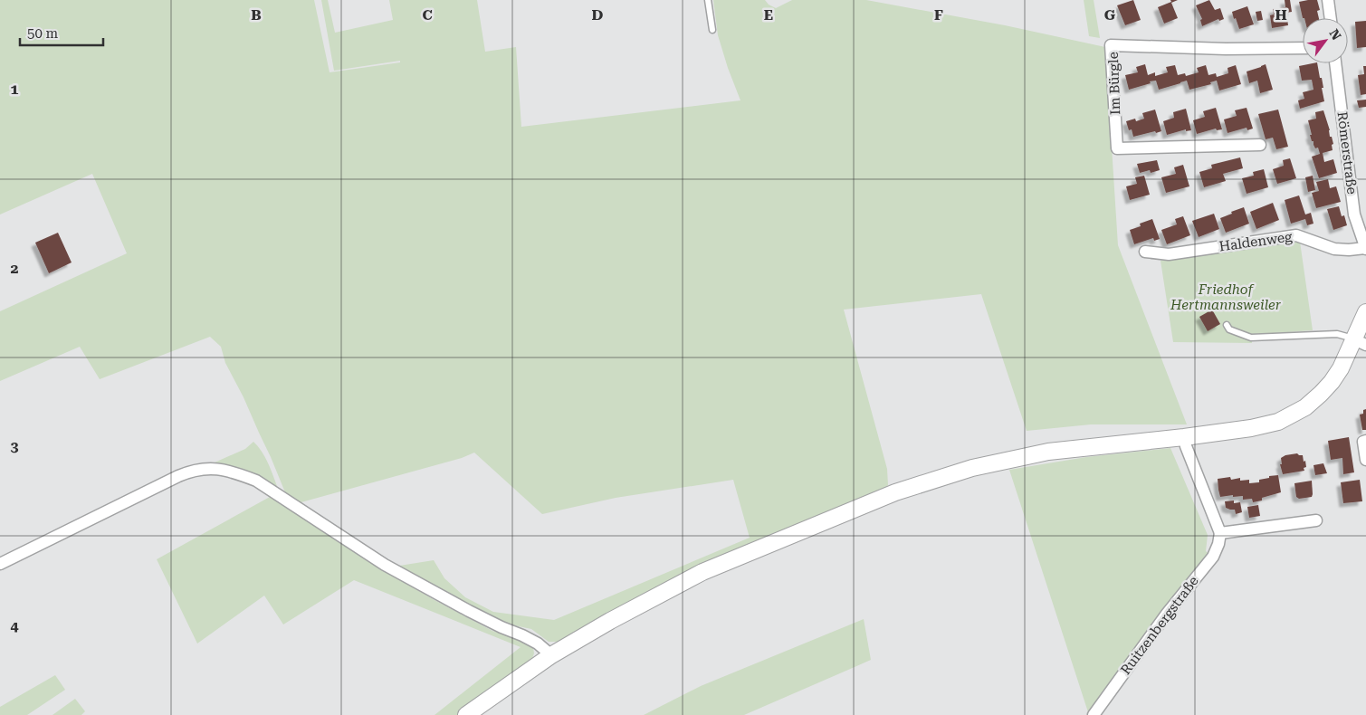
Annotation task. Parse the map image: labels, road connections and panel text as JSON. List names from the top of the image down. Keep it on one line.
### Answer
{"streets":{"street":["Im Bürgle","Römerstraße","Haldenweg","Ruitzenbergstraße"]},"crossings":[["Römerstraße","Haldenweg"]],"parks":["Friedhof Hertmannsweiler"],"scale_bar":"50 m","north":"top right","grid":{"columns":["B","C","D","E","F","G","H"],"rows":["1","2","3","4"]}}
